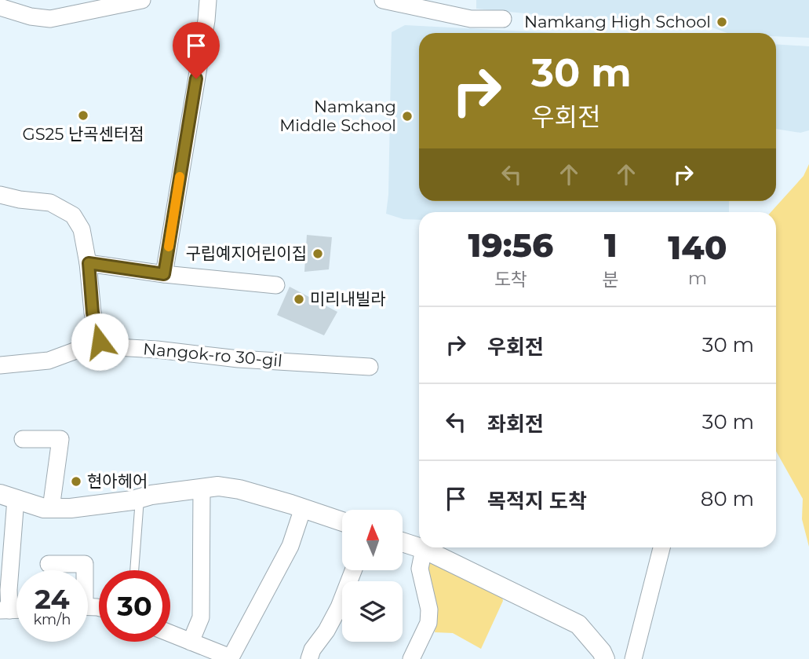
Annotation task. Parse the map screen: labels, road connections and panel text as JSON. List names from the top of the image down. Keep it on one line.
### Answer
{"streets":{"street":["Nangok-ro 30-gil"]},"places":["Namkang High School","GS25 난곡센터점","Namkang Middle School","구립예지어린이집","미리내빌라","현아헤어"],"north":"top","page":{"turn":["30 m","우회전"],"eta":["19:56","도착","1","분","140","m"],"list":[{"name":"우회전","value":"30 m"},{"name":"좌회전","value":"30 m"},{"name":"목적지 도착","value":"80 m"}],"speed":"24 km/h","limit":"30"}}
